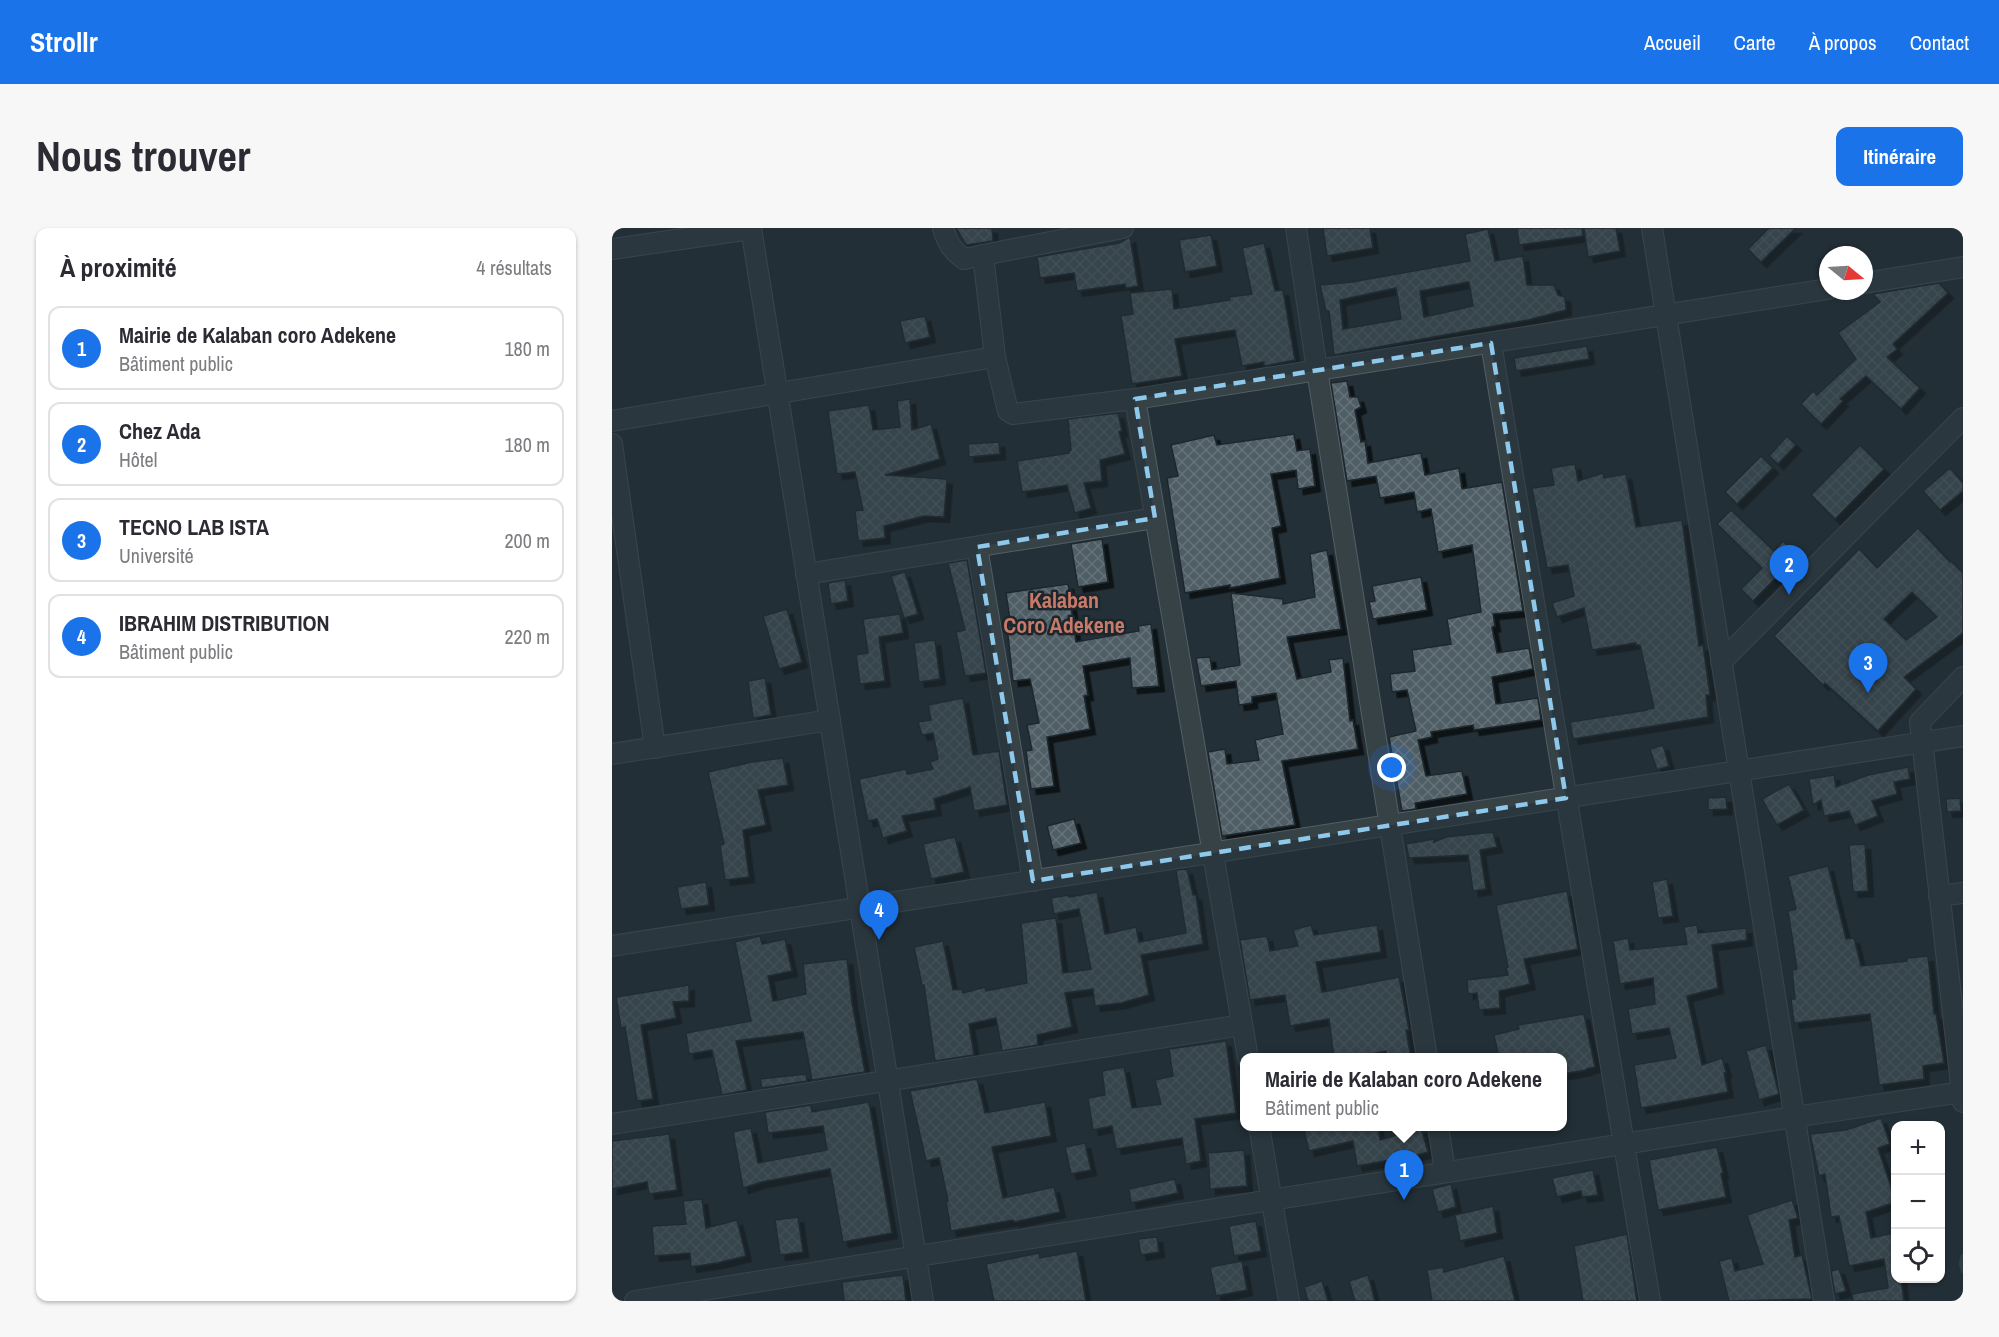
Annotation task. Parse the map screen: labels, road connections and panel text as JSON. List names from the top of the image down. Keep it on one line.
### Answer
{"districts":["Kalaban Coro Adekene"],"north":"right","page":{"header":"Strollr","nav":["Accueil","Carte","À propos","Contact"],"buttons":"Itinéraire","title":"Nous trouver","heading":["À proximité","4 résultats"],"list":[{"mark":"1","name":"Mairie de Kalaban coro Adekene","note":"Bâtiment public","value":"180 m"},{"mark":"2","name":"Chez Ada","note":"Hôtel","value":"180 m"},{"mark":"3","name":"TECNO LAB ISTA","note":"Université","value":"200 m"},{"mark":"4","name":"IBRAHIM DISTRIBUTION","note":"Bâtiment public","value":"220 m"}],"pins":["2","3","4","1"],"popup":["Mairie de Kalaban coro Adekene","Bâtiment public"],"map_buttons":["+","−"]}}
